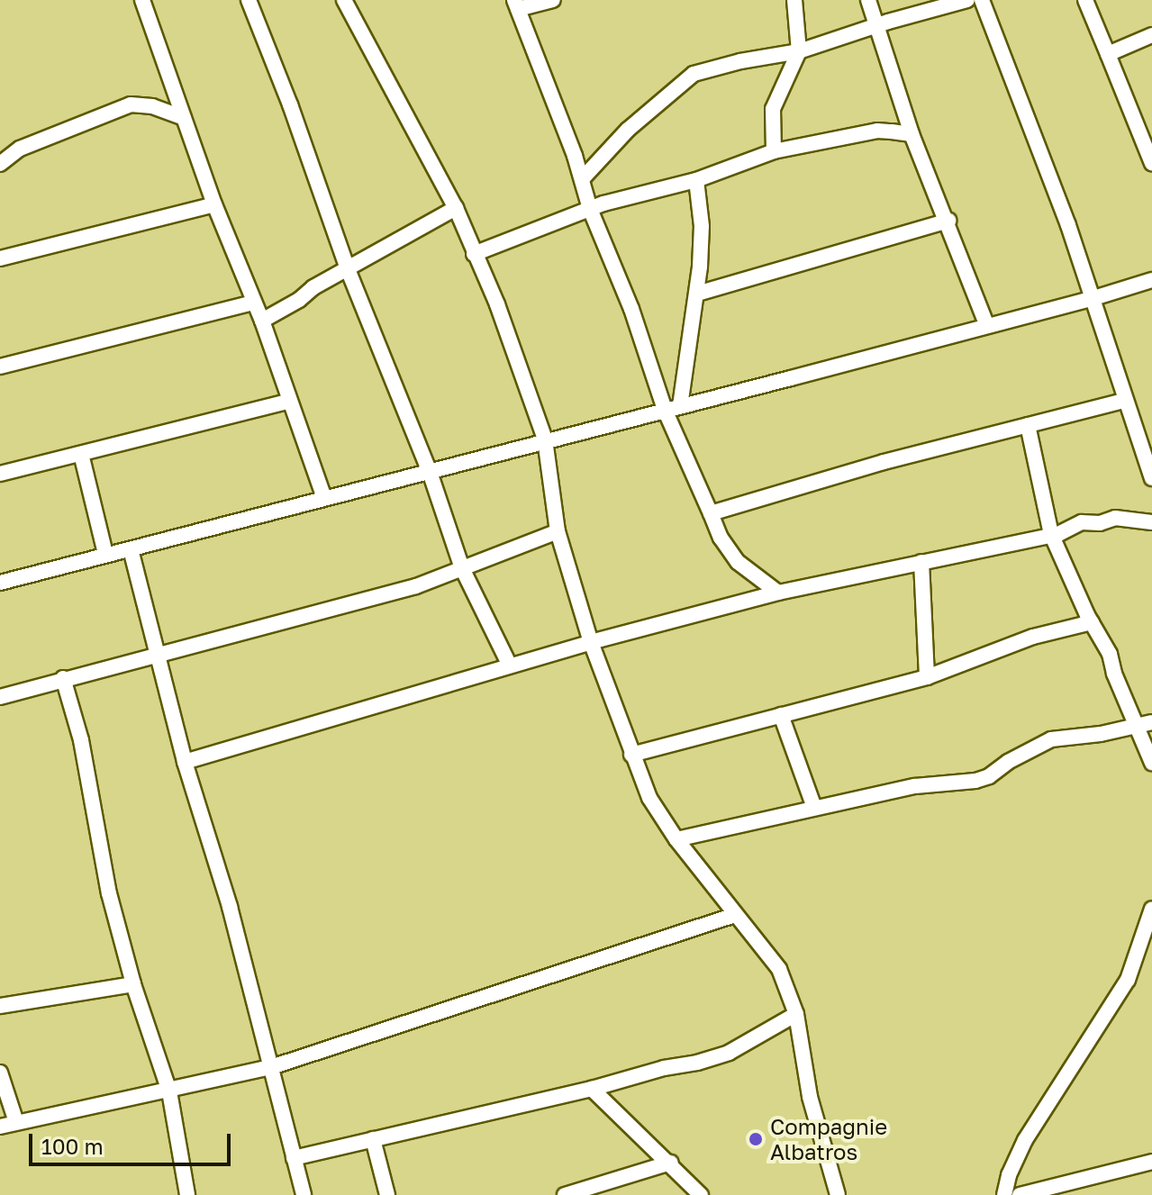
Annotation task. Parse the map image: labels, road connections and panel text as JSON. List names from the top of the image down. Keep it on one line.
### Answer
{"places":["Compagnie Albatros"],"scale_bar":"100 m"}
